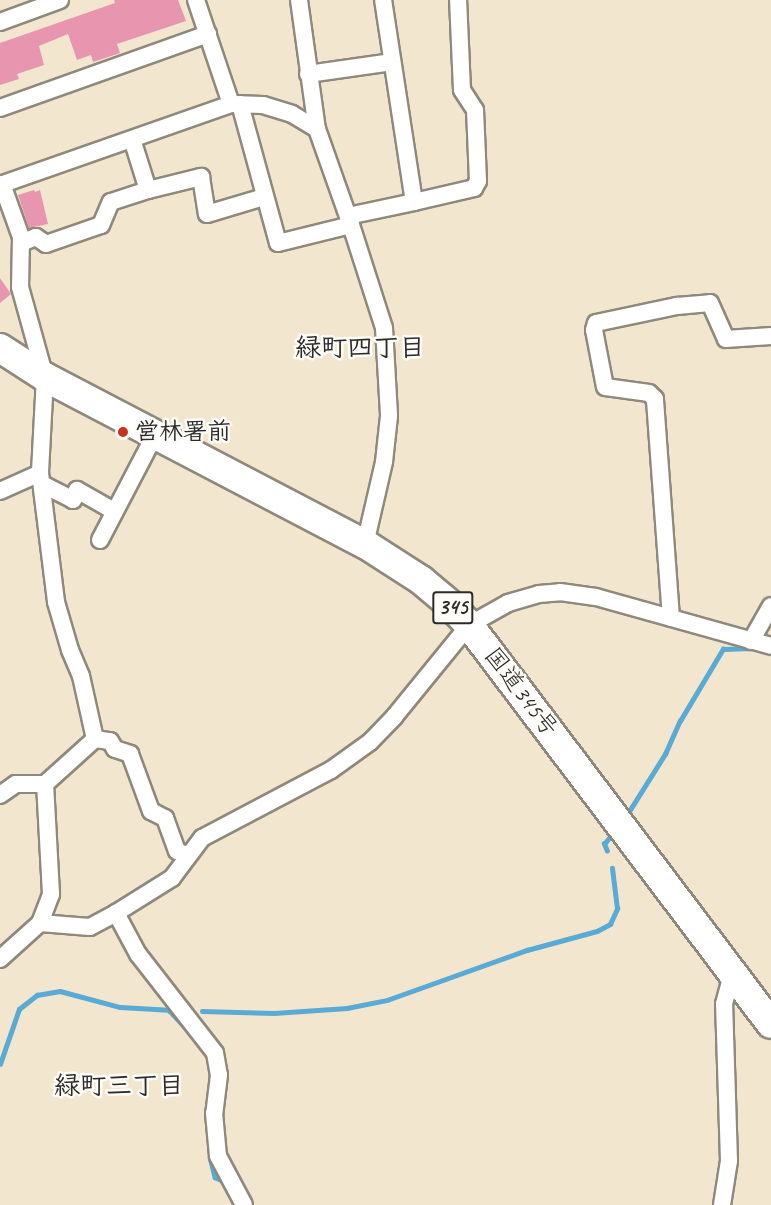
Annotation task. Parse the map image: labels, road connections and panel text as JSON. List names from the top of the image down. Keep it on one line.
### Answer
{"streets":{"highway":["345","国道345号"]},"districts":["緑町四丁目","緑町三丁目"],"places":["営林署前"]}
